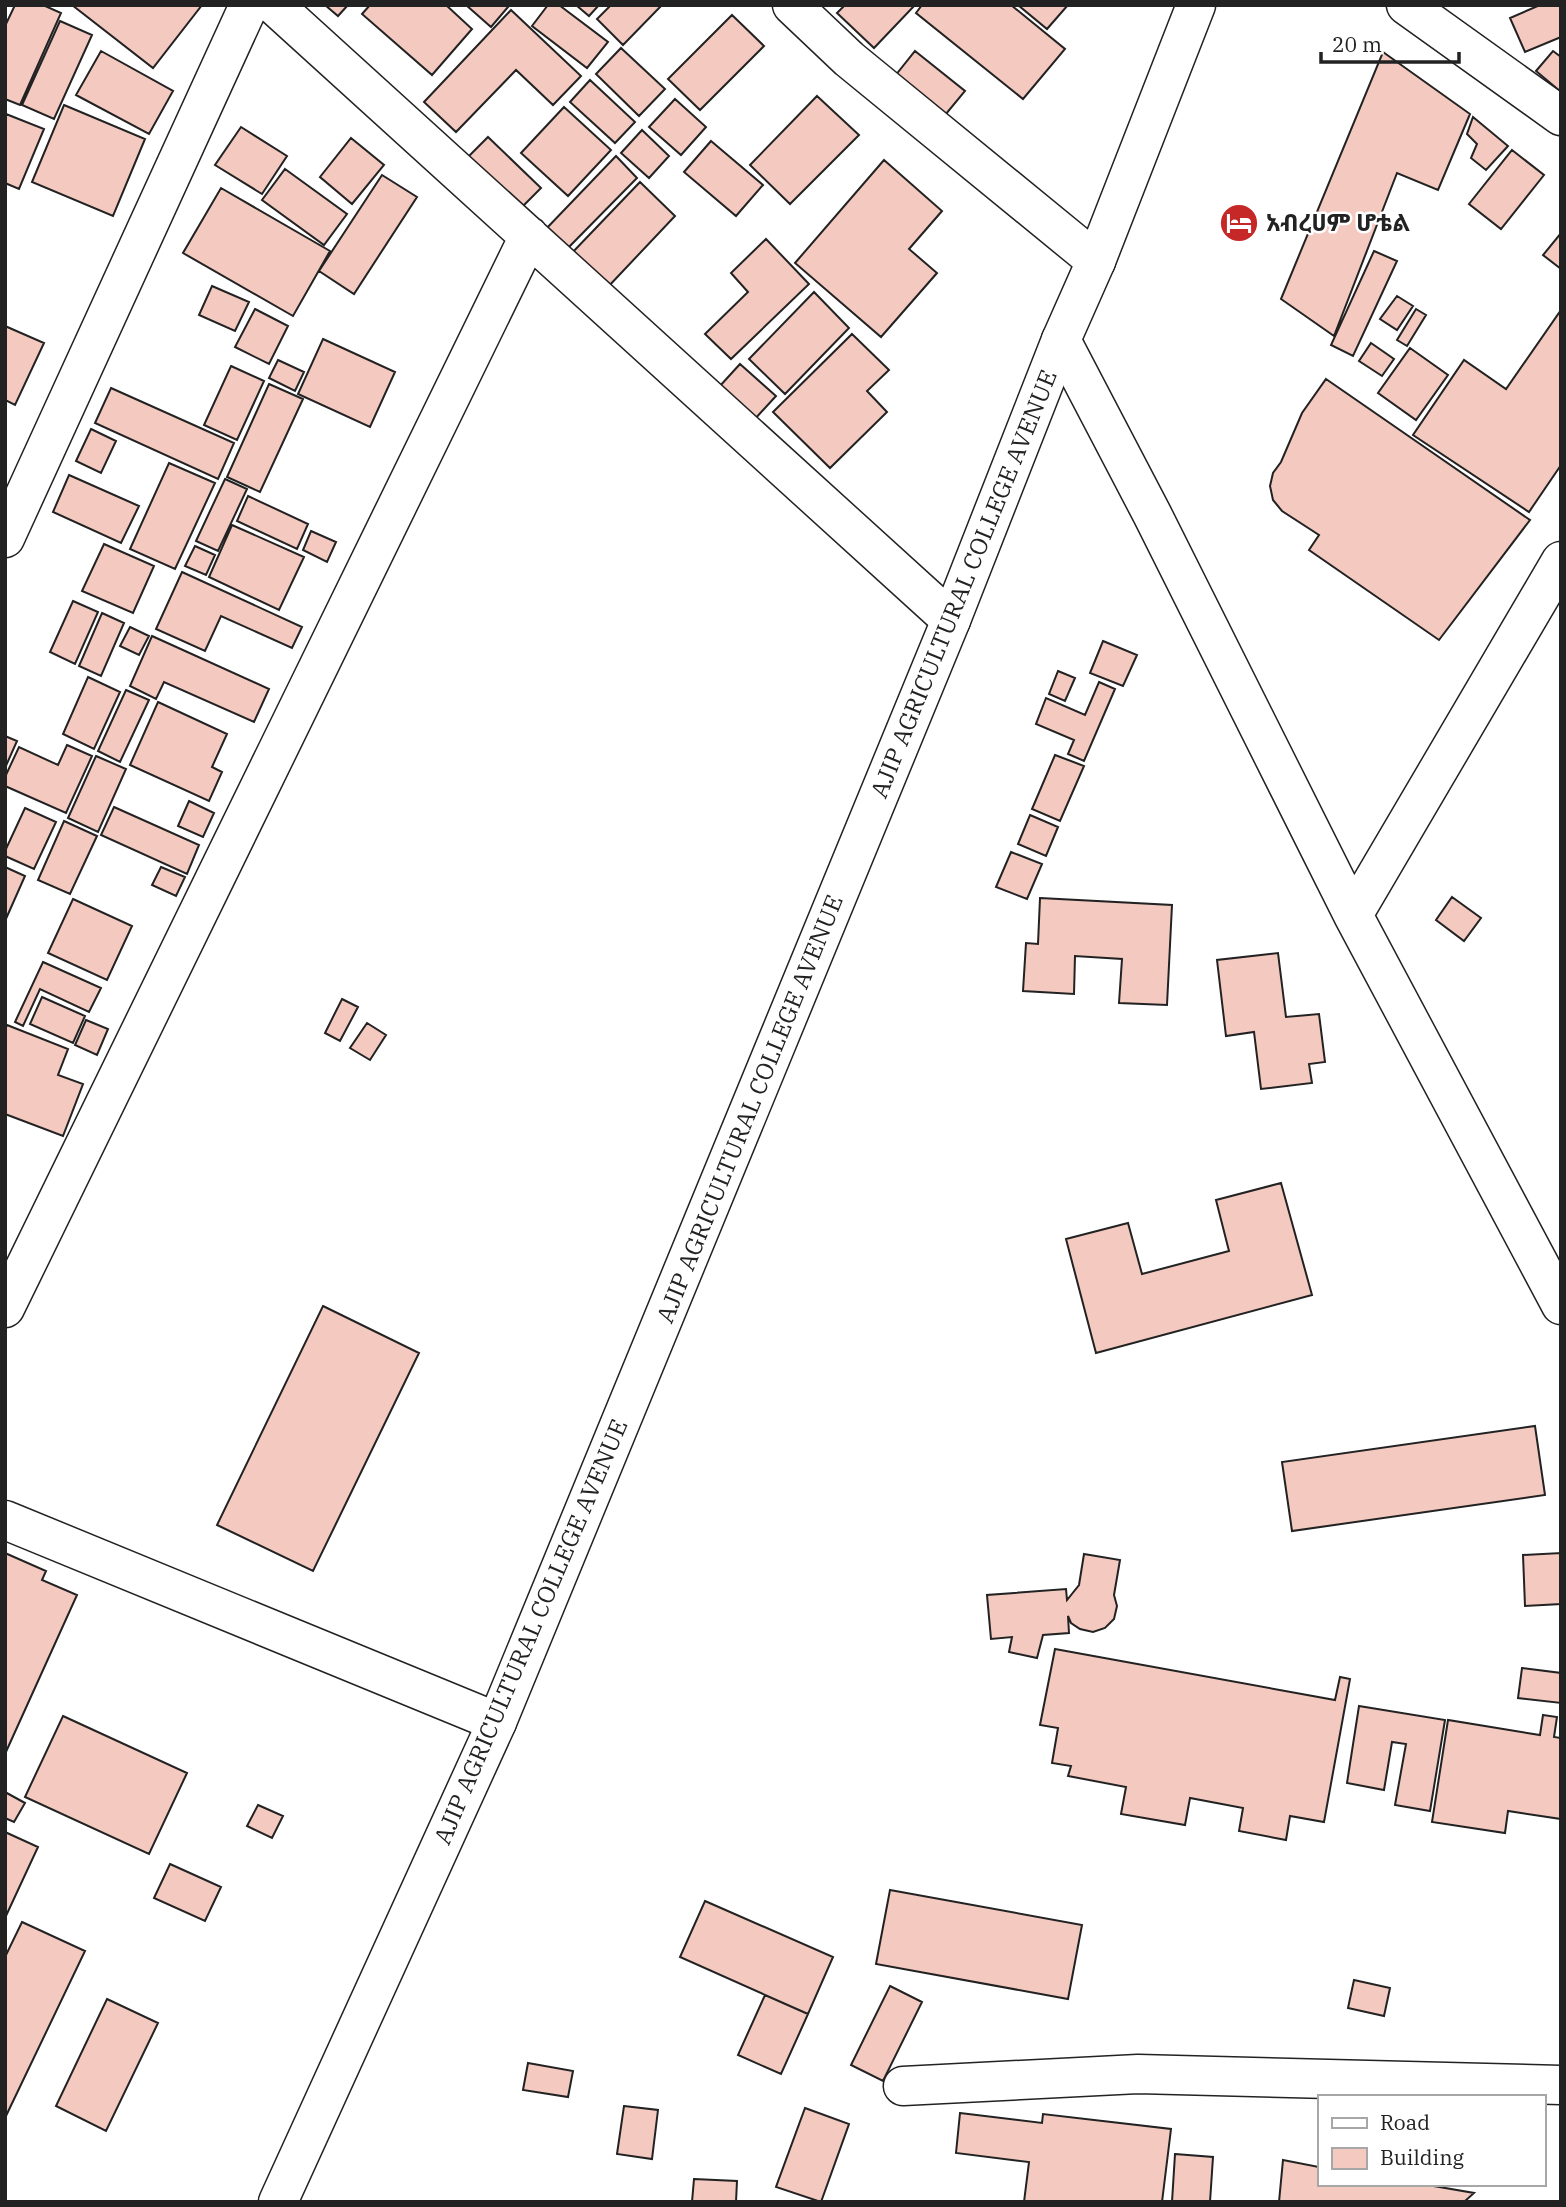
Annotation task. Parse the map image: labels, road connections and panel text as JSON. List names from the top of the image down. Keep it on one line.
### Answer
{"streets":{"street":["AJIP AGRICULTURAL COLLEGE AVENUE"]},"places":{"hotel":["አብረሀም ሆቴል"]},"legend":["Road","Building"],"scale_bar":"20 m"}
